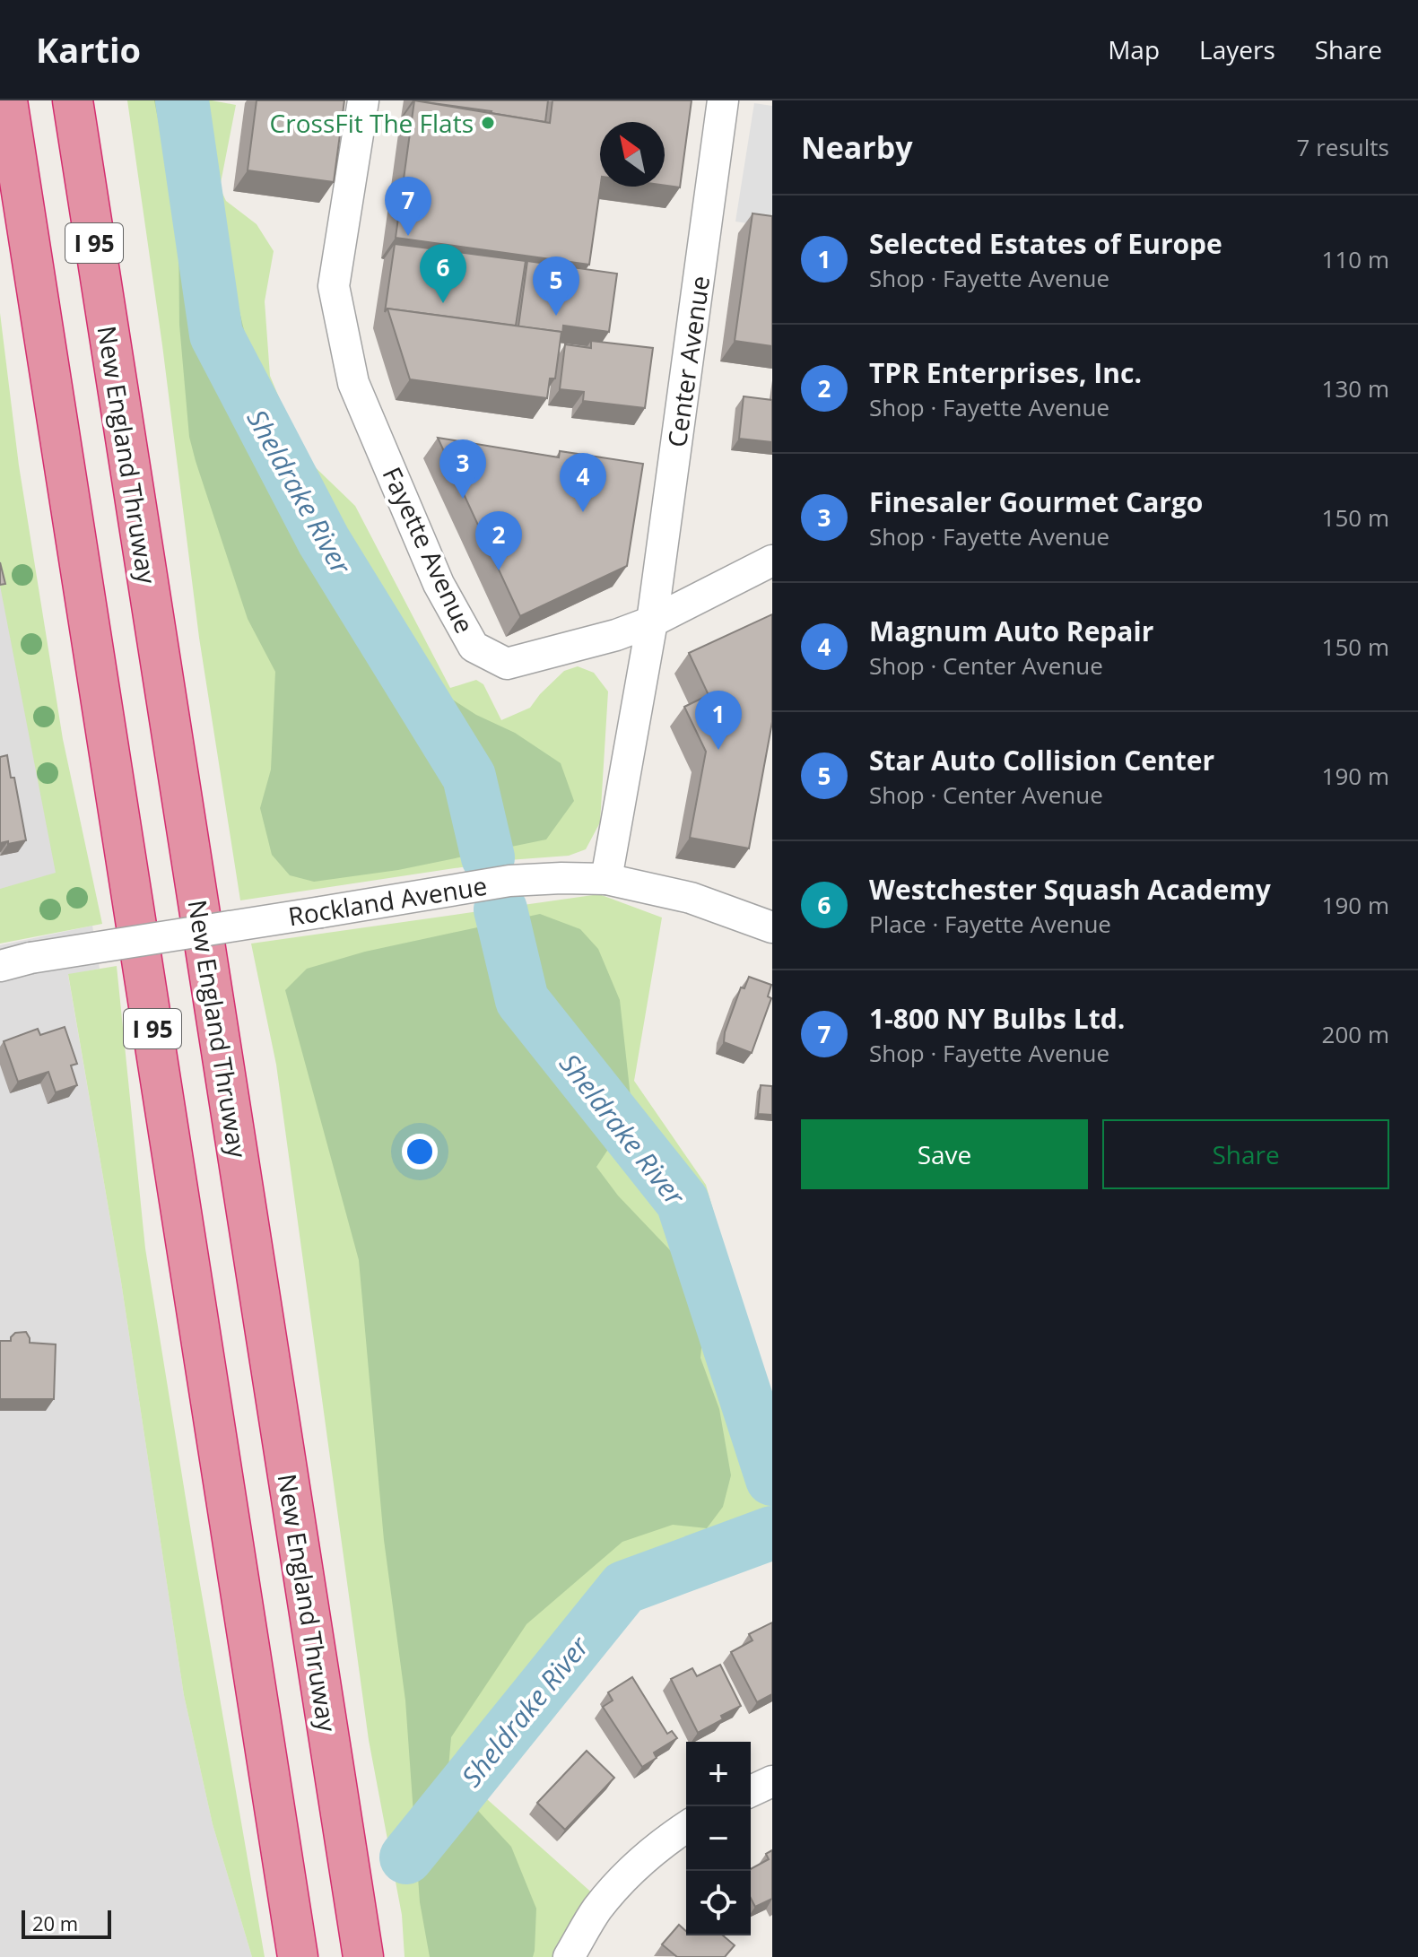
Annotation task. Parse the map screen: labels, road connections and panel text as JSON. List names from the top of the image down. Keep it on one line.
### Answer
{"streets":{"highway":["I 95","New England Thruway"],"street":["Center Avenue","Fayette Avenue","Rockland Avenue"]},"crossings":[["Center Avenue","Fayette Avenue"]],"water":["Sheldrake River"],"places":["CrossFit The Flats"],"scale_bar":"20 m","north":"top left","page":{"header":"Kartio","nav":["Map","Layers","Share"],"heading":["Nearby","7 results"],"pins":["7","6","5","3","4","2","1"],"list":[{"mark":"1","name":"Selected Estates of Europe","note":"Shop · Fayette Avenue","value":"110 m"},{"mark":"2","name":"TPR Enterprises, Inc.","note":"Shop · Fayette Avenue","value":"130 m"},{"mark":"3","name":"Finesaler Gourmet Cargo","note":"Shop · Fayette Avenue","value":"150 m"},{"mark":"4","name":"Magnum Auto Repair","note":"Shop · Center Avenue","value":"150 m"},{"mark":"5","name":"Star Auto Collision Center","note":"Shop · Center Avenue","value":"190 m"},{"mark":"6","name":"Westchester Squash Academy","note":"Place · Fayette Avenue","value":"190 m"},{"mark":"7","name":"1-800 NY Bulbs Ltd.","note":"Shop · Fayette Avenue","value":"200 m"}],"buttons":["Save","Share"],"map_buttons":["+","−"],"scale":"20 m"}}
